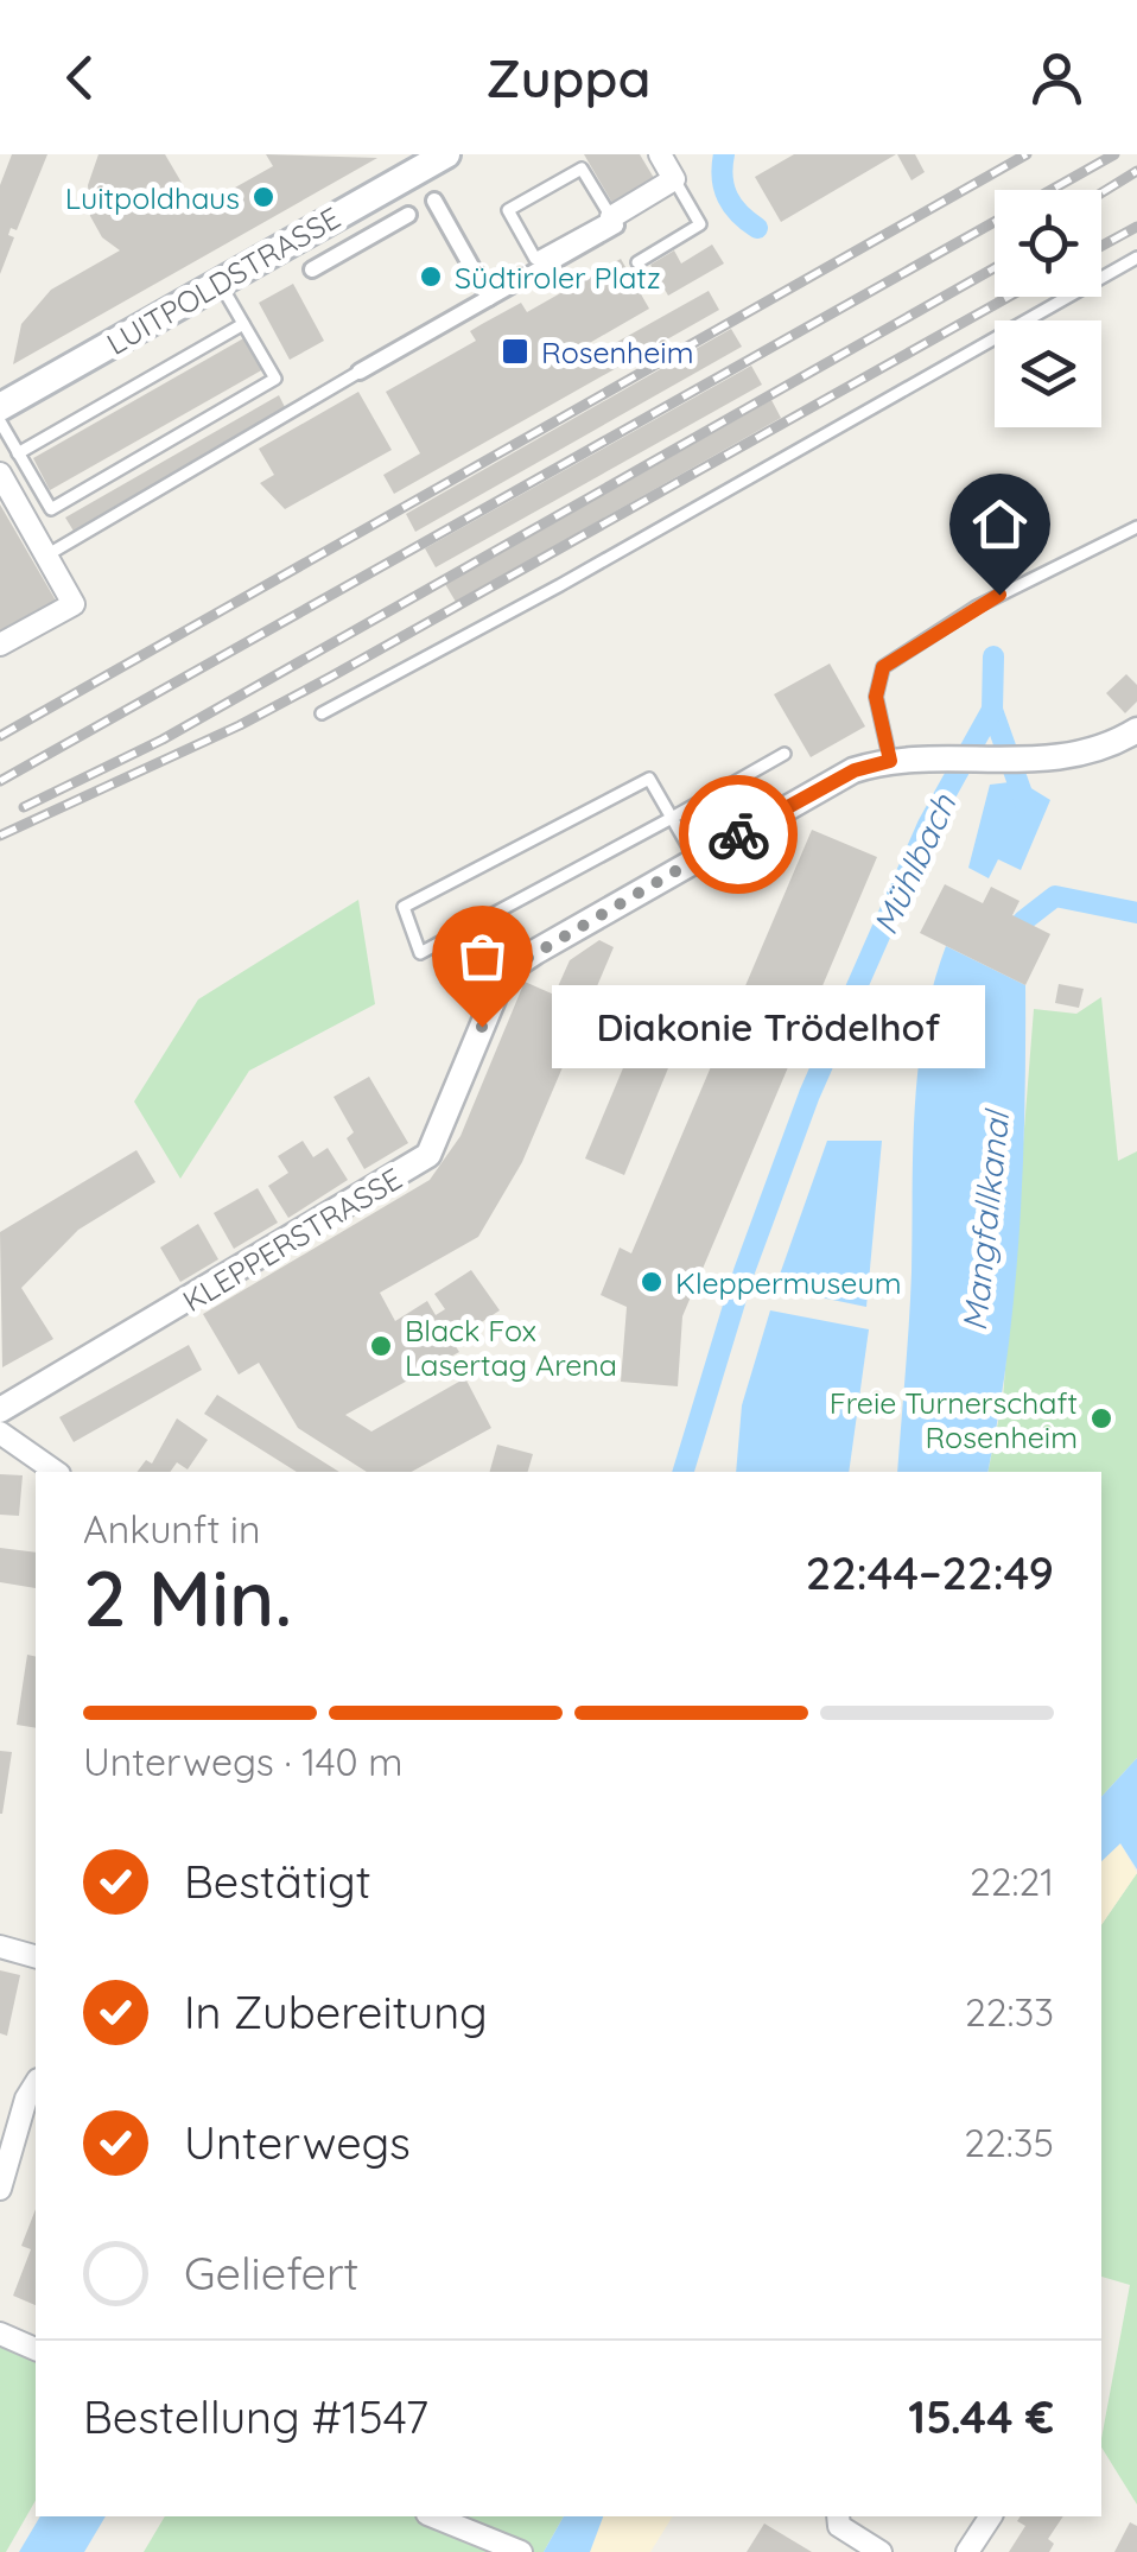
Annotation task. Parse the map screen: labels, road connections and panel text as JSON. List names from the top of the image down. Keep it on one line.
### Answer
{"streets":{"main road":["LUITPOLDSTRASSE"],"street":["KLEPPERSTRASSE"]},"water":["Mühlbach","Mangfallkanal"],"places":{"other":["Luitpoldhaus","Südtiroler Platz","Diakonie Trödelhof","Kleppermuseum","Black Fox Lasertag Arena","Freie Turnerschaft Rosenheim"],"transit":["Rosenheim"]},"page":{"header":"Zuppa","bubble":"Diakonie Trödelhof","heading":["2 Min.","Ankunft in","22:44–22:49"],"panel":["Bestellung #1547","15.44 €"],"bar":"Unterwegs · 140 m","list":[["Bestätigt","22:21"],["In Zubereitung","22:33"],["Unterwegs","22:35"],"Geliefert"]}}
